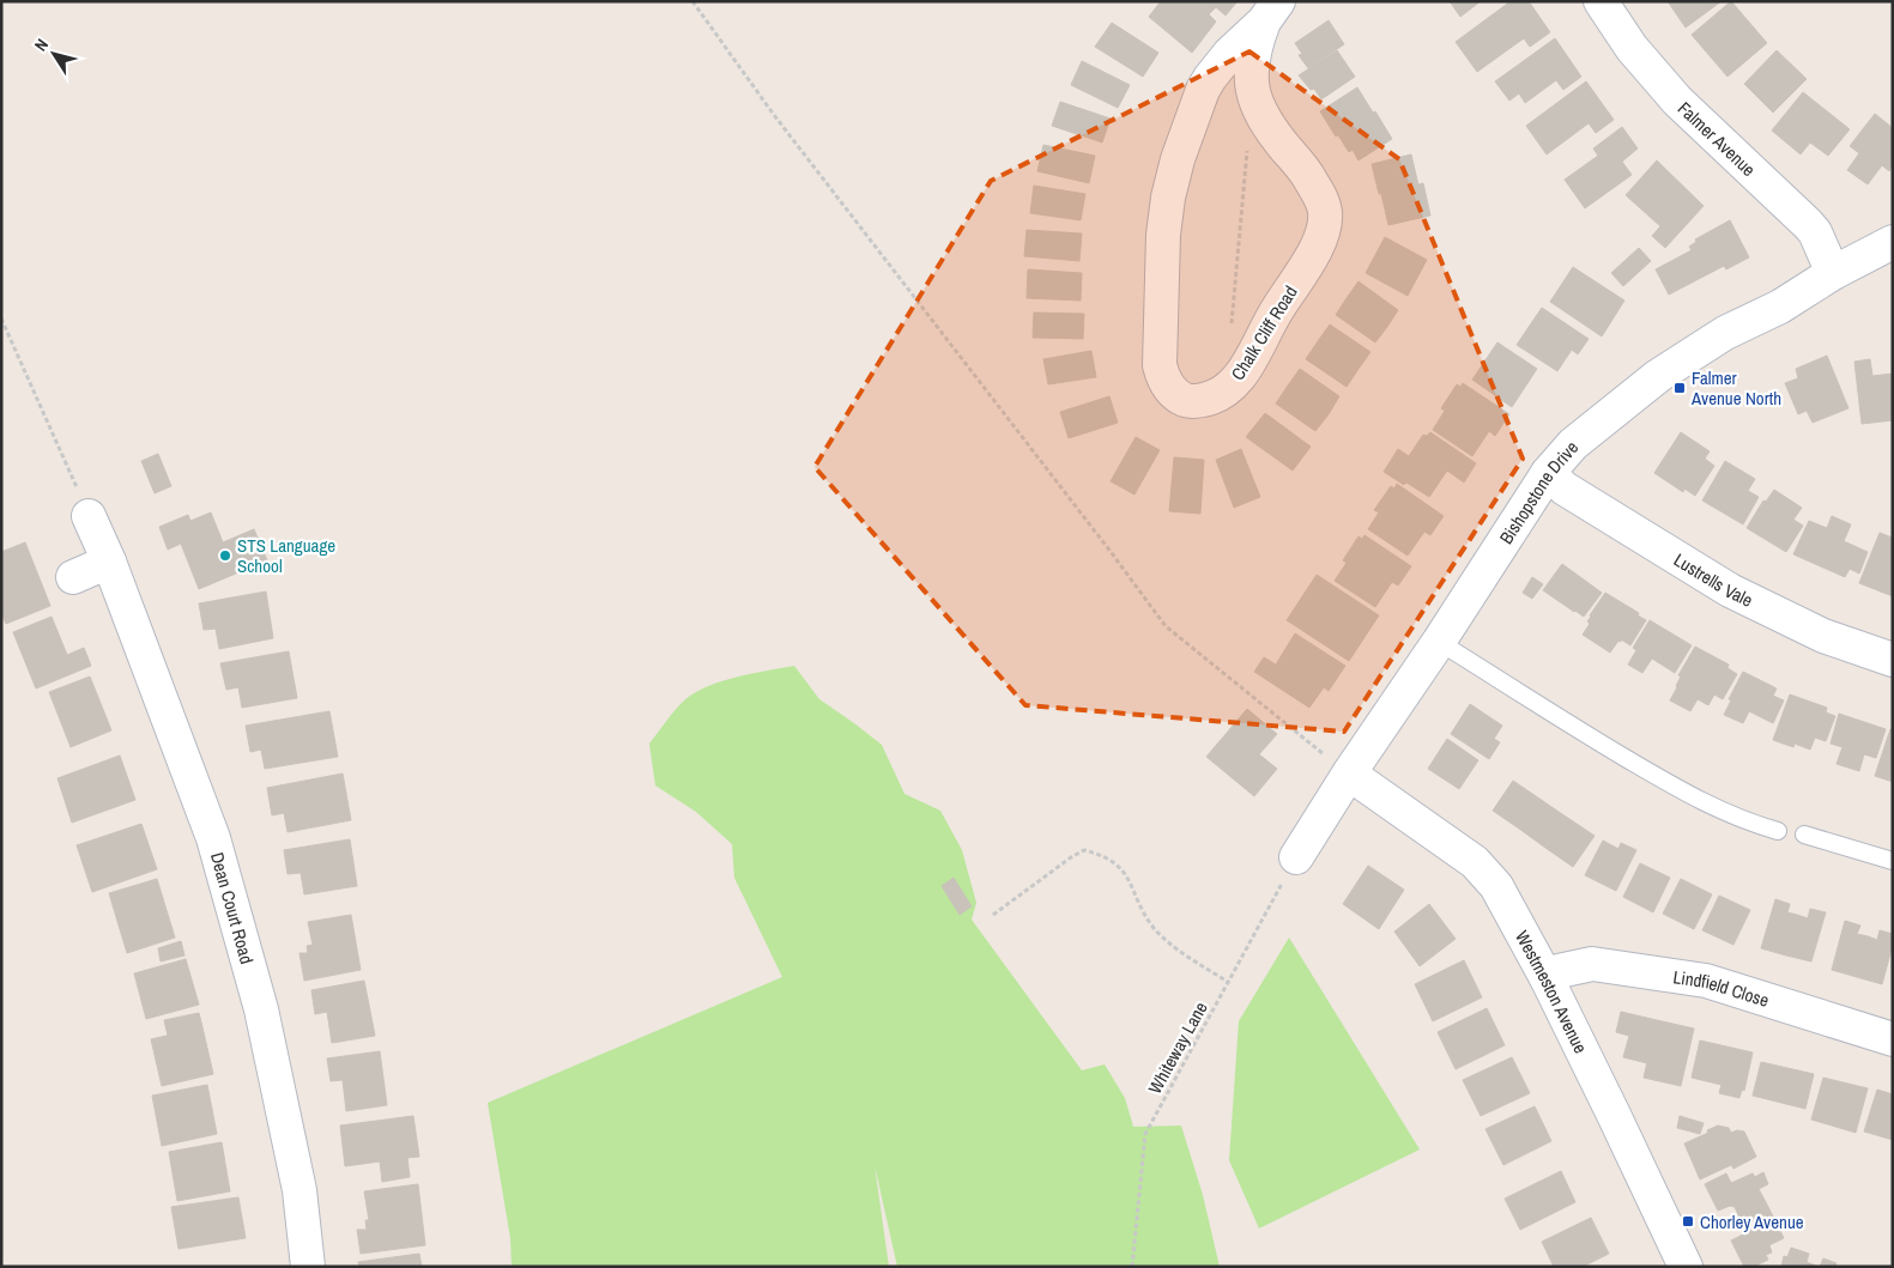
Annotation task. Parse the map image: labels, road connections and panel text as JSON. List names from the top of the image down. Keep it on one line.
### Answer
{"streets":{"street":["Falmer Avenue","Chalk Cliff Road","Bishopstone Drive","Lustrells Vale","Dean Court Road","Lindfield Close","Westmeston Avenue"],"path":["Whiteway Lane"]},"crossings":[["Falmer Avenue","Bishopstone Drive"],["Bishopstone Drive","Lustrells Vale"],["Bishopstone Drive","Westmeston Avenue"],["Bishopstone Drive","Whiteway Lane"],["Lindfield Close","Westmeston Avenue"]],"places":{"transit":["Falmer Avenue North","Chorley Avenue"],"other":["STS Language School"]},"north":"top left"}
